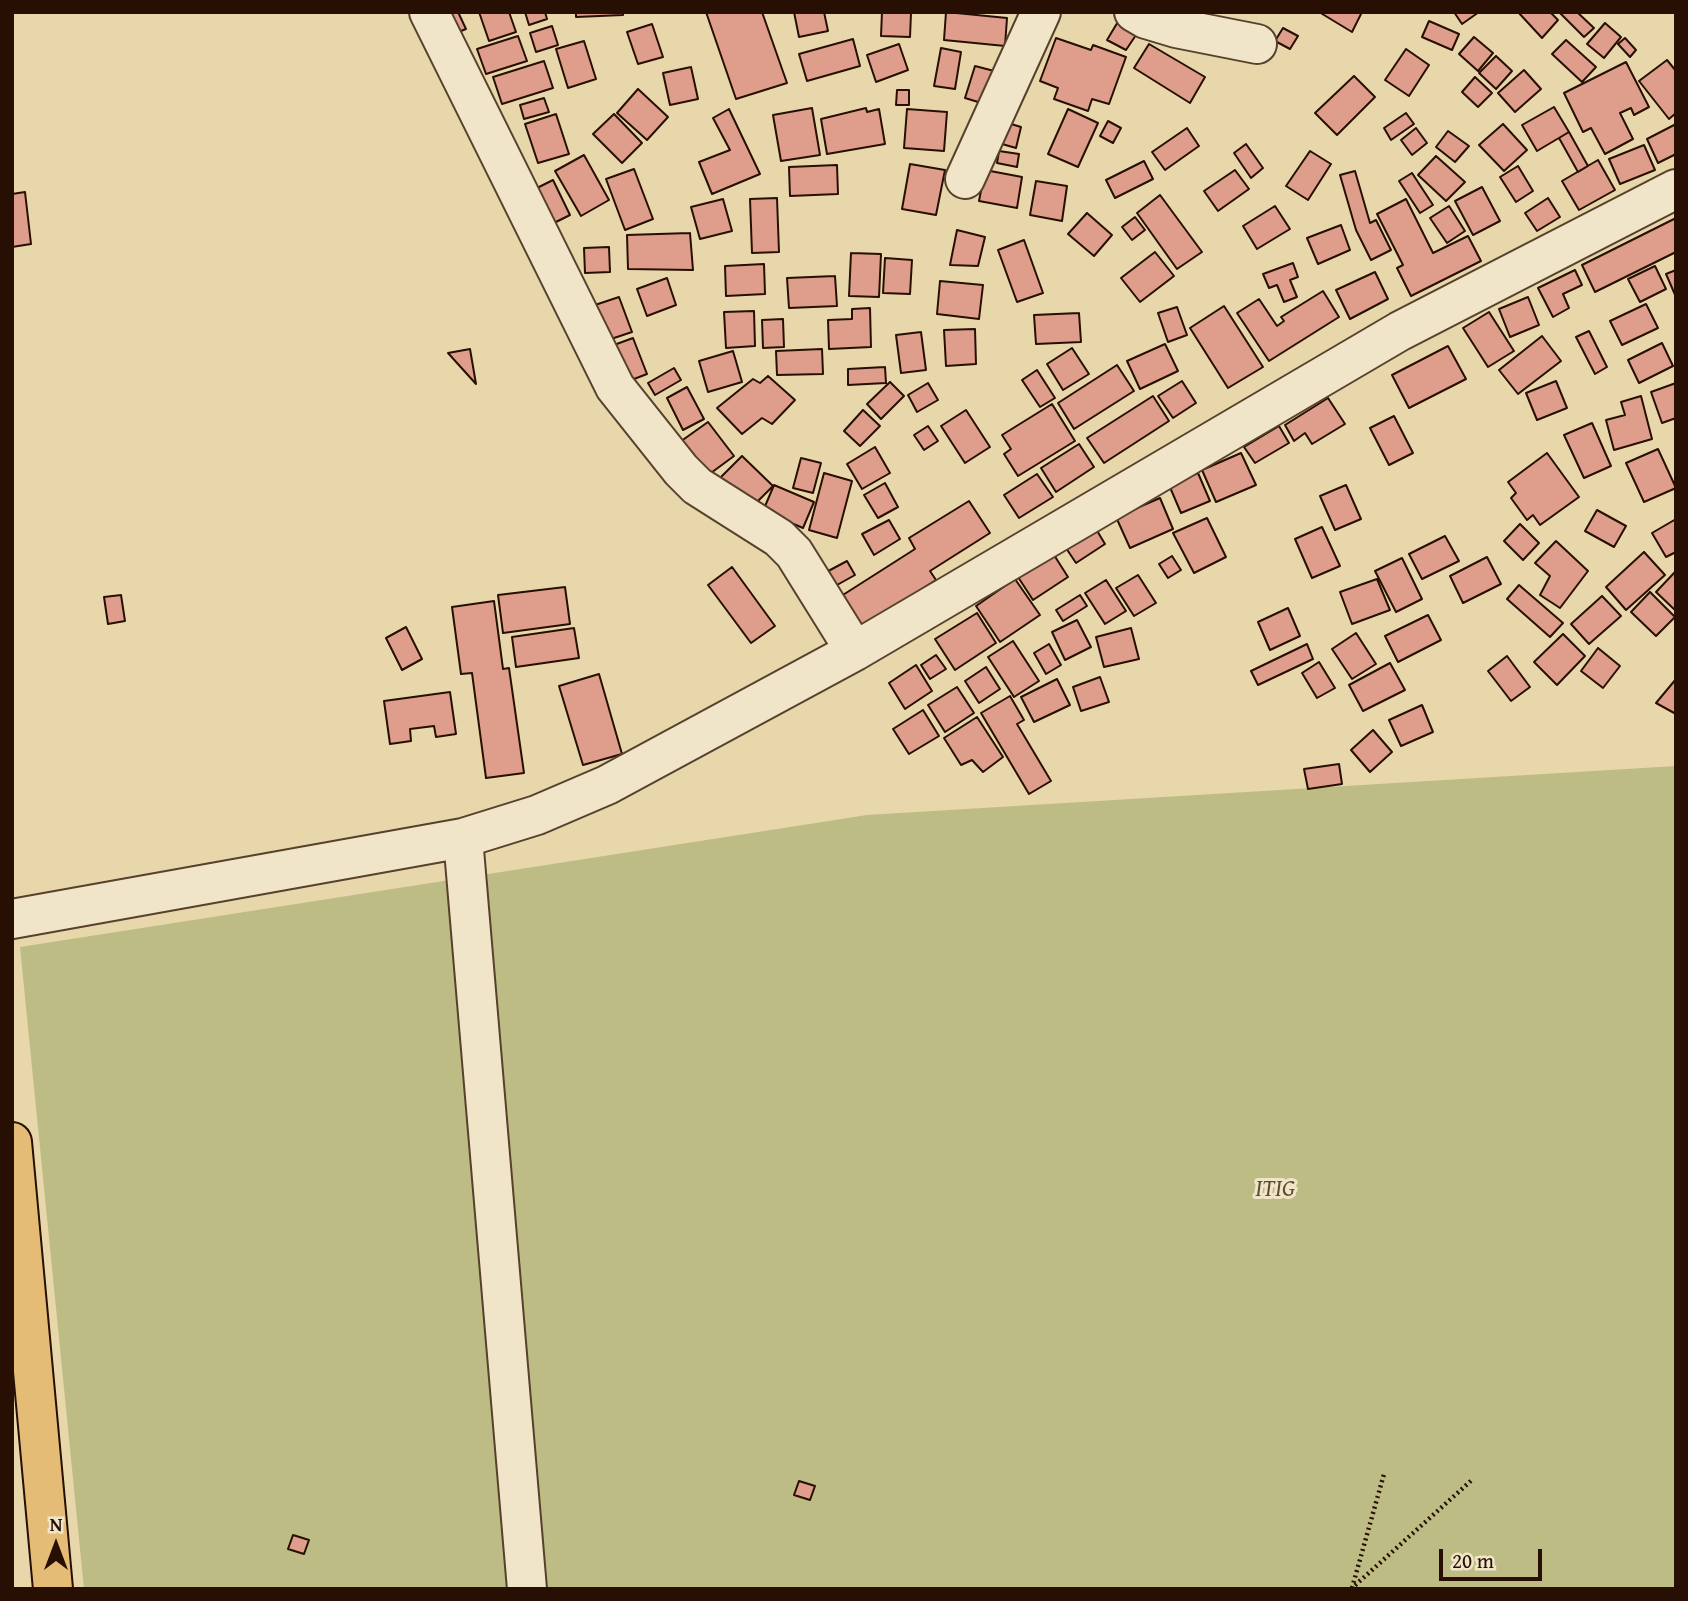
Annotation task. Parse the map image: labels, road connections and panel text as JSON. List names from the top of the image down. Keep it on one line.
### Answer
{"parks":["ITIG"],"scale_bar":"20 m","north":"top"}
